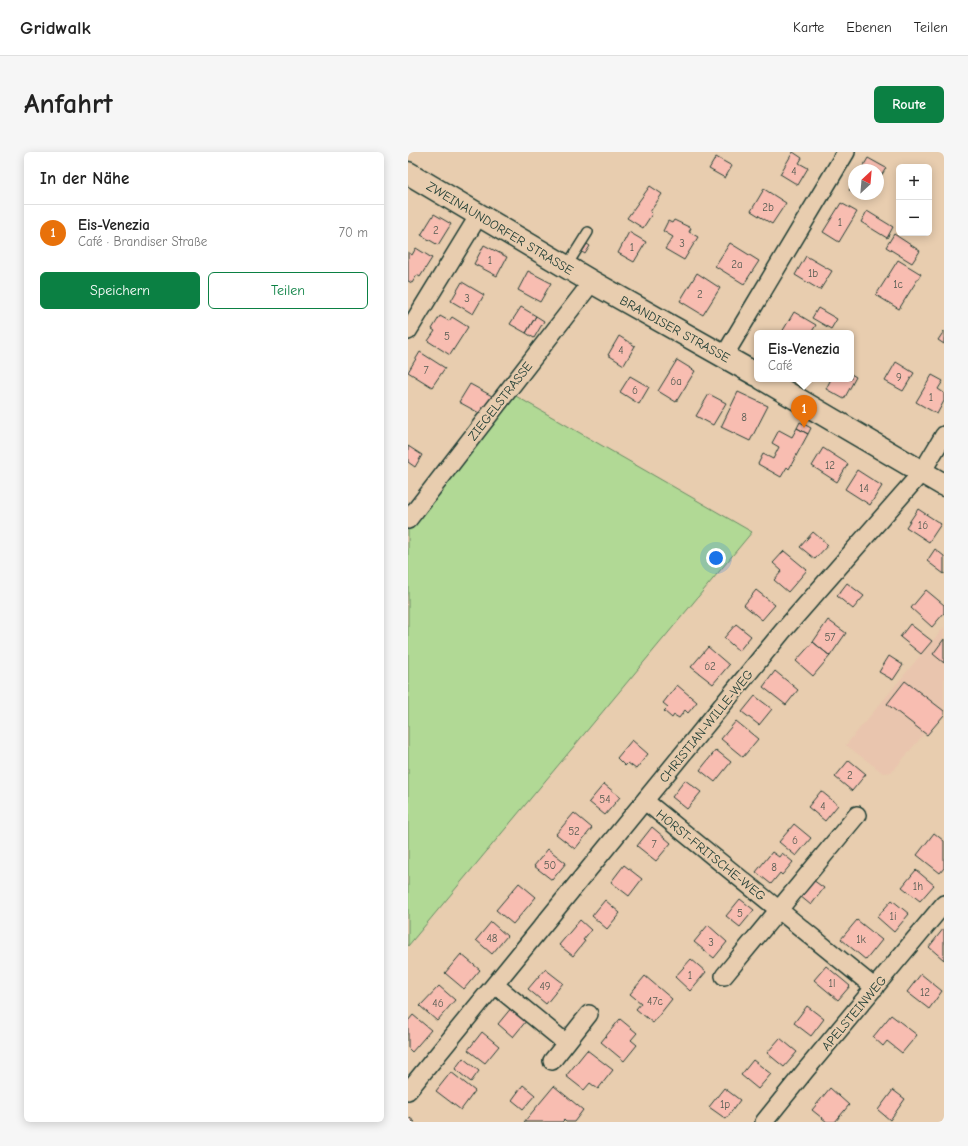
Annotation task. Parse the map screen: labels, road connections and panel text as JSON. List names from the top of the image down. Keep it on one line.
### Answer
{"streets":{"street":["ZWEINAUNDORFER STRASSE","BRANDISER STRASSE","ZIEGELSTRASSE","CHRISTIAN-WILLE-WEG","HORST-FRITSCHE-WEG","APELSTEINWEG"]},"crossings":[["ZWEINAUNDORFER STRASSE","BRANDISER STRASSE"],["ZWEINAUNDORFER STRASSE","ZIEGELSTRASSE"],["BRANDISER STRASSE","ZIEGELSTRASSE"],["CHRISTIAN-WILLE-WEG","HORST-FRITSCHE-WEG"],["HORST-FRITSCHE-WEG","APELSTEINWEG"]],"house_numbers":["4","2b","1","2","3","1","1","2a","1b","1c","2","3","5","4","7","9","6a","6","1","8","12","14","16","57","62","2","54","4","52","6","7","50","8","1h","5","1i","48","1k","3","1","1l","49","12","47c","46","1p"],"north":"top right","page":{"header":"Gridwalk","nav":["Karte","Ebenen","Teilen"],"buttons":["Route",["Speichern","Teilen"]],"title":"Anfahrt","heading":"In der Nähe","map_buttons":["+","−"],"list":[{"mark":"1","name":"Eis-Venezia","note":"Café · Brandiser Straße","value":"70 m"}],"popup":["Eis-Venezia","Café"],"pins":"1"}}
